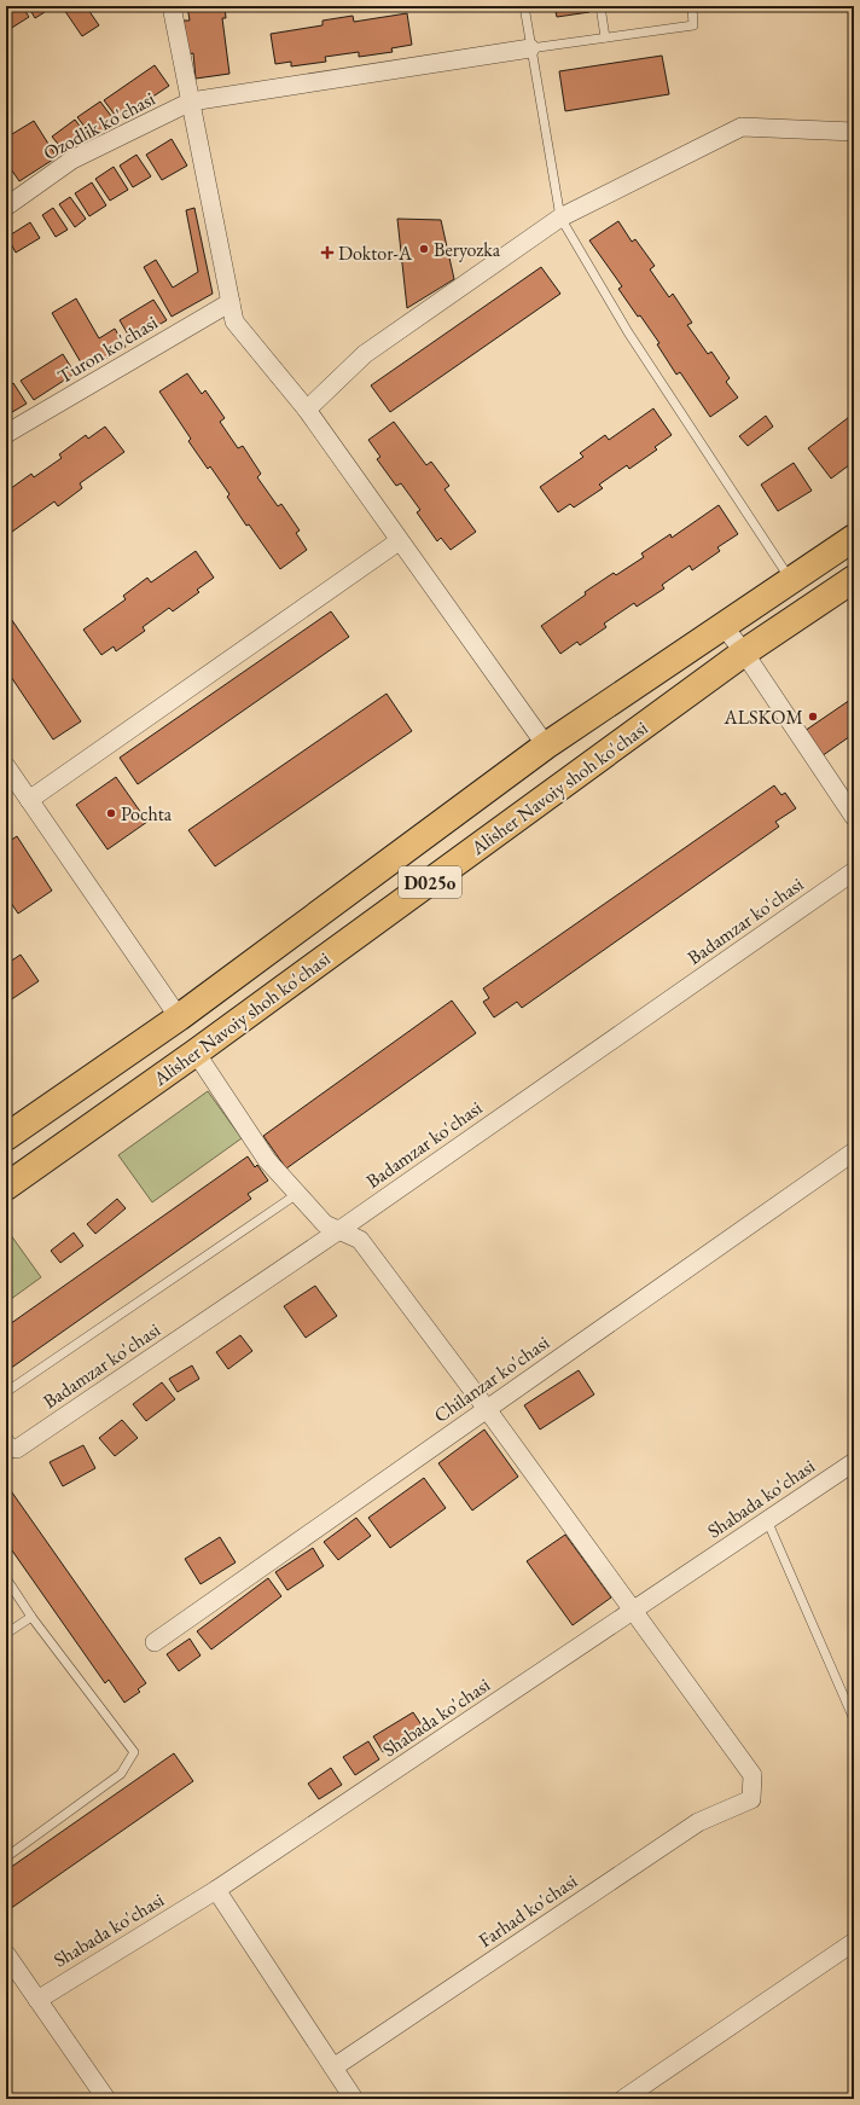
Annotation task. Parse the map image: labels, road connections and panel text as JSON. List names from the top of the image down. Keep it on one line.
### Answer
{"streets":{"main road":["Alisher Navoiy shoh ko'chasi","D025o"],"street":["Ozodlik ko'chasi","Turon ko'chasi","Badamzar ko'chasi","Chilanzar ko'chasi","Shabada ko'chasi","Farhad ko'chasi"]},"crossings":[["Shabada ko'chasi","Farhad ko'chasi"]],"places":{"other":["Beryozka","ALSKOM","Pochta"],"health":["Doktor-A"]}}
